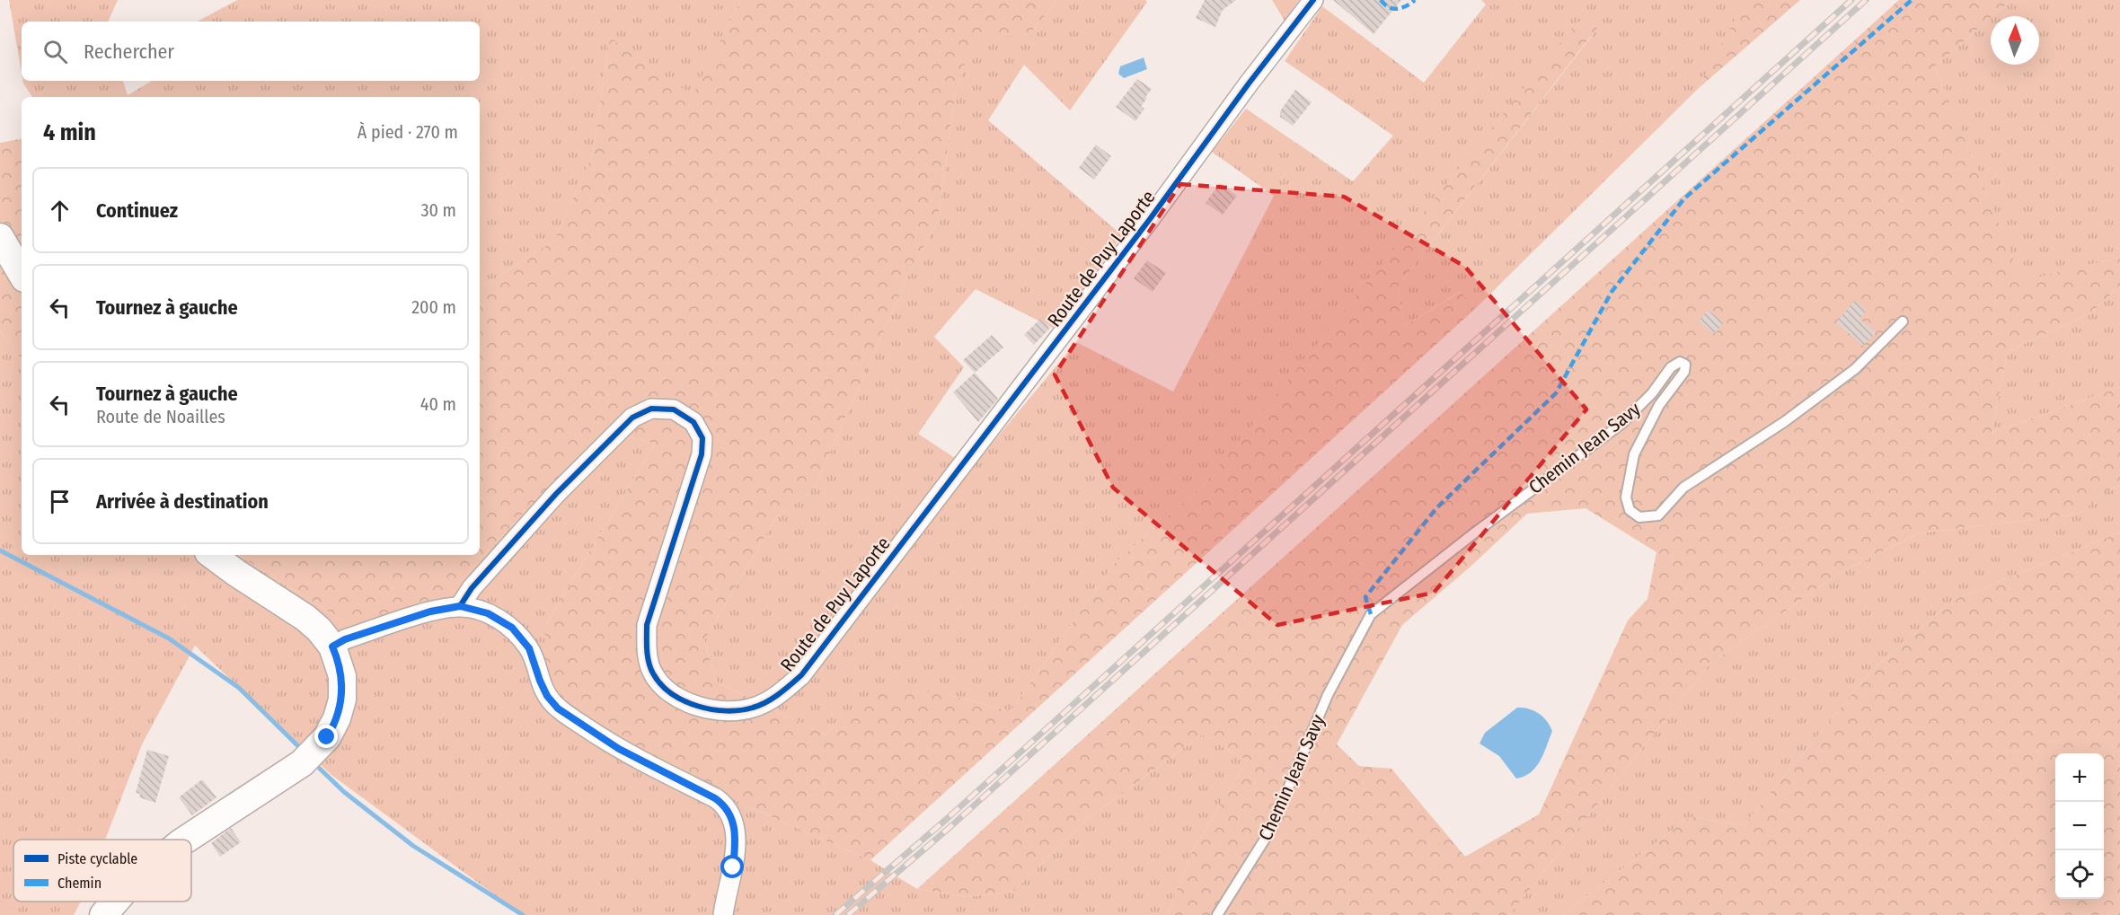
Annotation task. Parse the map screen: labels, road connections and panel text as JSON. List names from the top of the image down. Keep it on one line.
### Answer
{"streets":{"street":["Route de Puy Laporte"],"lane":["Chemin Jean Savy"]},"legend":["Piste cyclable","Chemin"],"north":"top","page":{"search":"Rechercher","heading":["4 min","À pied · 270 m"],"list":[["Continuez","30 m"],["Tournez à gauche","200 m"],["Tournez à gauche","Route de Noailles","40 m"],"Arrivée à destination"],"map_buttons":["+","−"]}}
